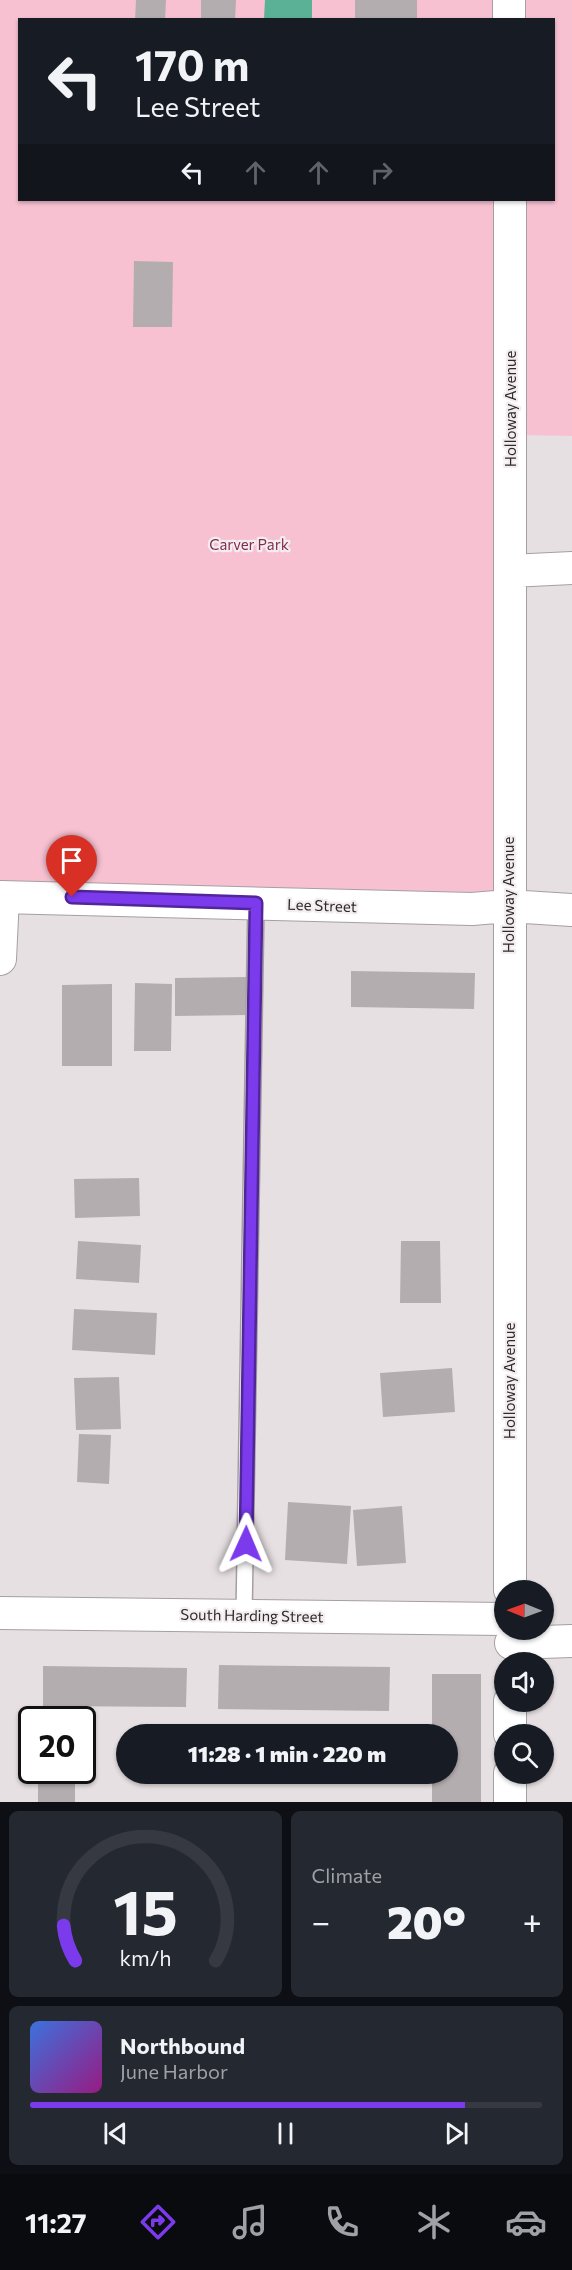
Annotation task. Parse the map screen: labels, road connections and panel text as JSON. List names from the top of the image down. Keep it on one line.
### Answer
{"streets":{"street":["Holloway Avenue","Lee Street","South Harding Street"]},"crossings":[["Holloway Avenue","Lee Street"]],"parks":["Carver Park"],"north":"left","page":{"turn":["170 m","Lee Street"],"limit":"20","trip":"11:28 · 1 min · 220 m","tile":"Climate","heat":["−","20°","+"],"song":["Northbound","June Harbor"],"tabs":"11:27","gauge":["15","km/h"]}}
